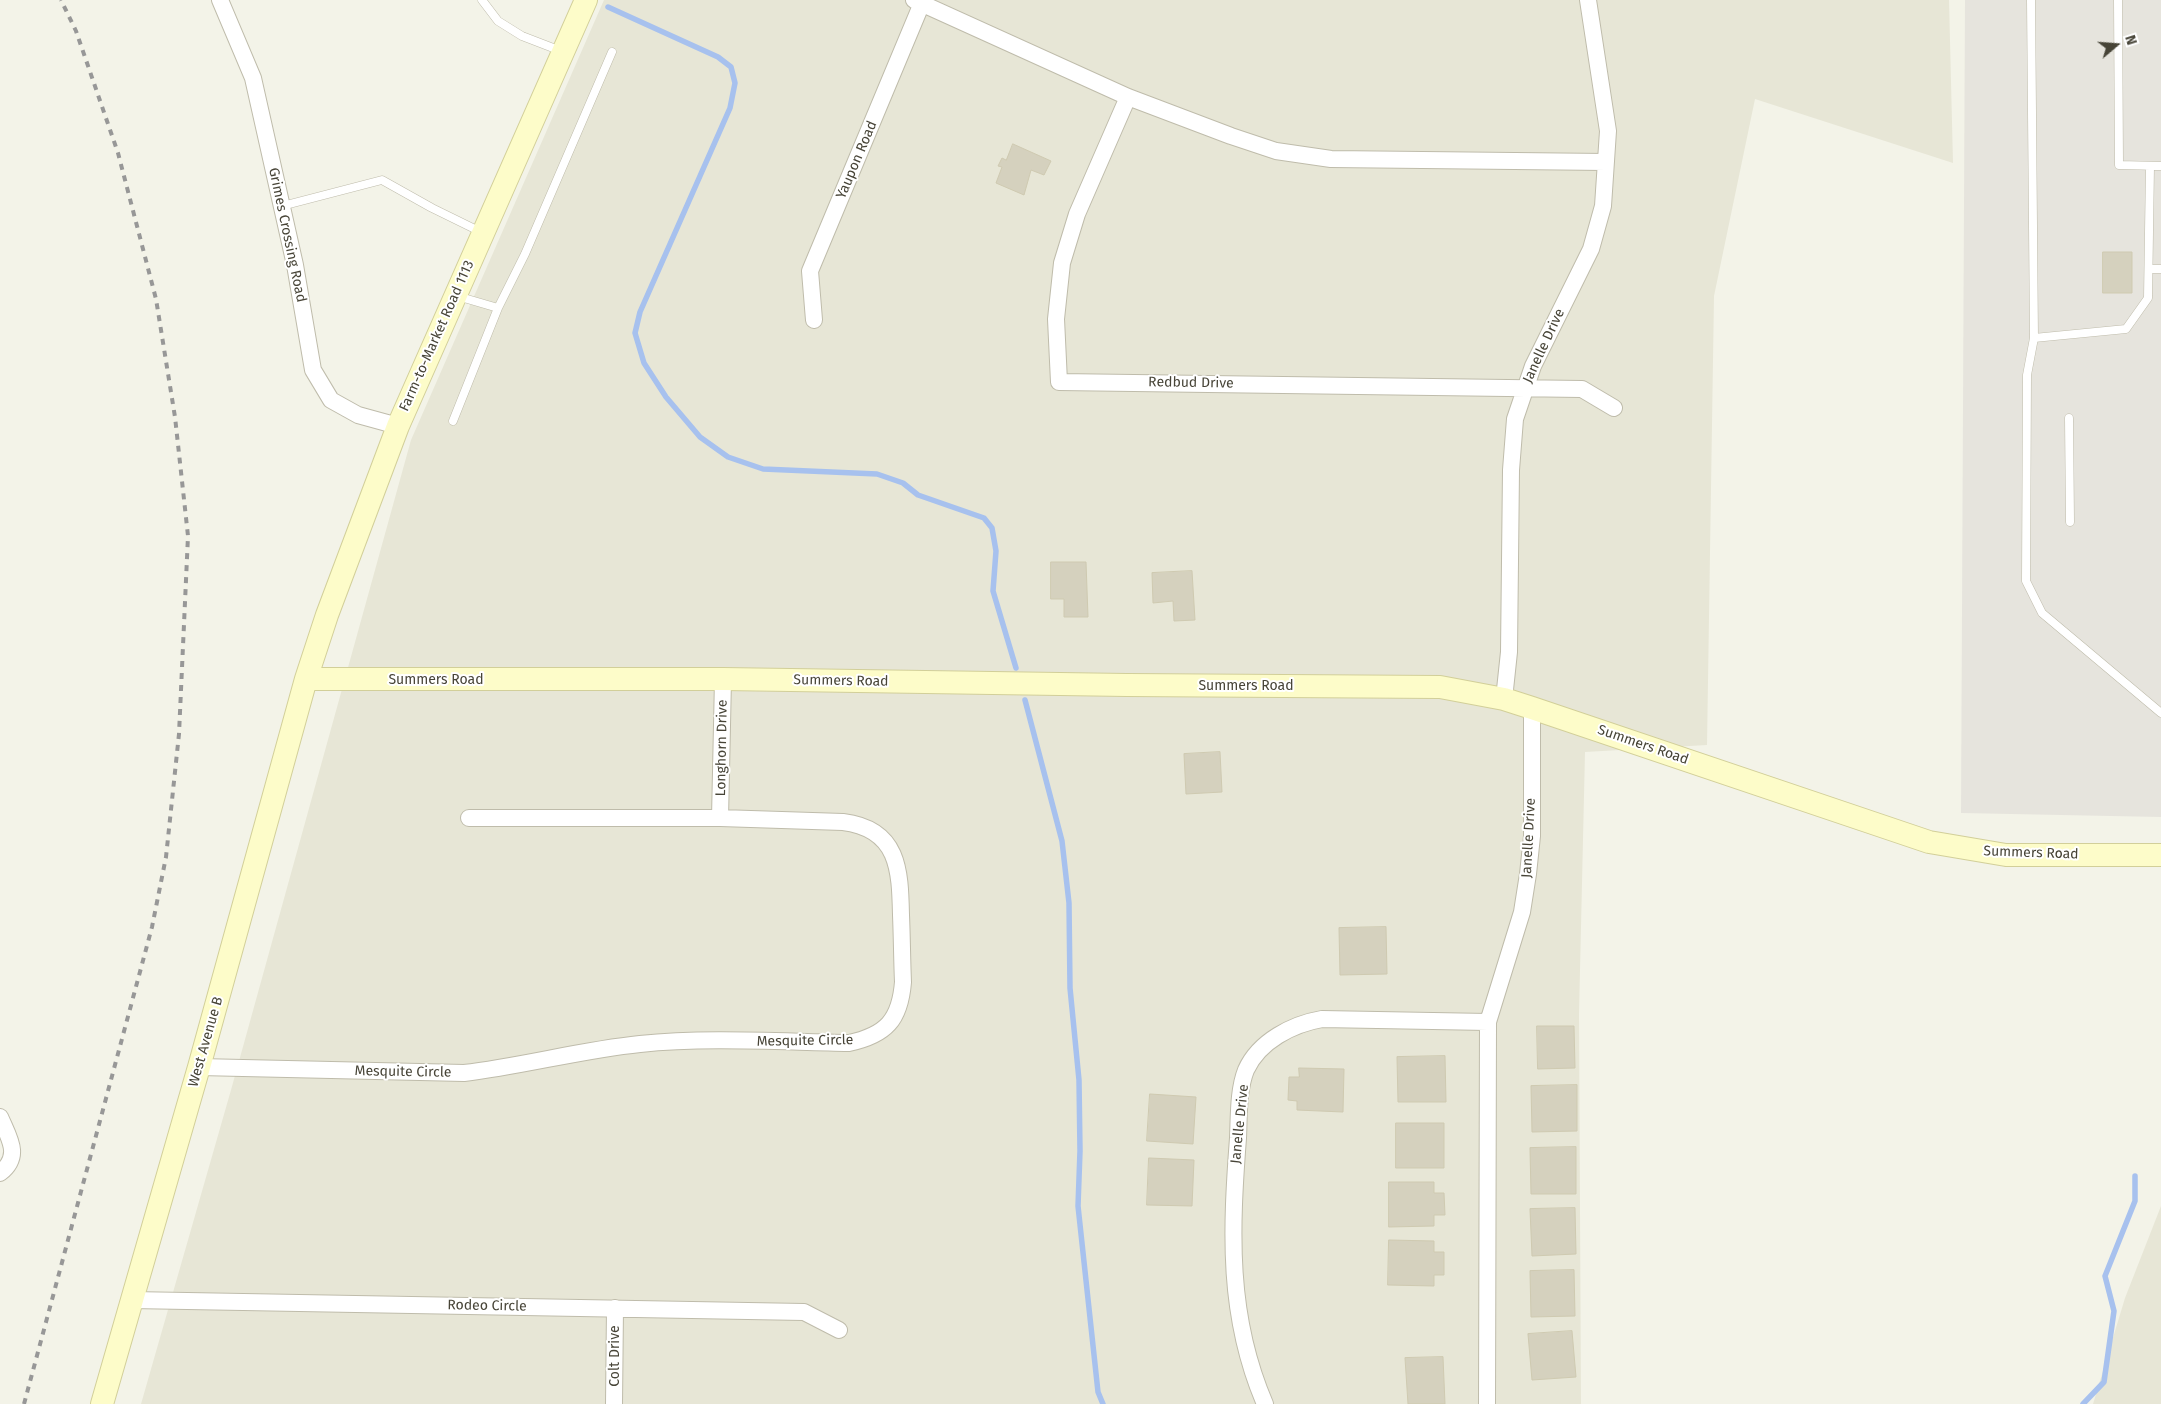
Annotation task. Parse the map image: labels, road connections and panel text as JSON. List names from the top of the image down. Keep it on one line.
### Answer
{"streets":{"street":["Yaupon Road","Grimes Crossing Road","Farm-to-Market Road 1113","Janelle Drive","Redbud Drive","Summers Road","Longhorn Drive","Mesquite Circle","West Avenue B","Rodeo Circle","Colt Drive"]},"crossings":[["Grimes Crossing Road","Farm-to-Market Road 1113"],["Farm-to-Market Road 1113","Summers Road"],["Farm-to-Market Road 1113","West Avenue B"],["Janelle Drive","Redbud Drive"],["Janelle Drive","Summers Road"],["Summers Road","Longhorn Drive"],["Summers Road","West Avenue B"],["Longhorn Drive","Mesquite Circle"],["Mesquite Circle","West Avenue B"],["West Avenue B","Rodeo Circle"],["Rodeo Circle","Colt Drive"]],"north":"right"}
